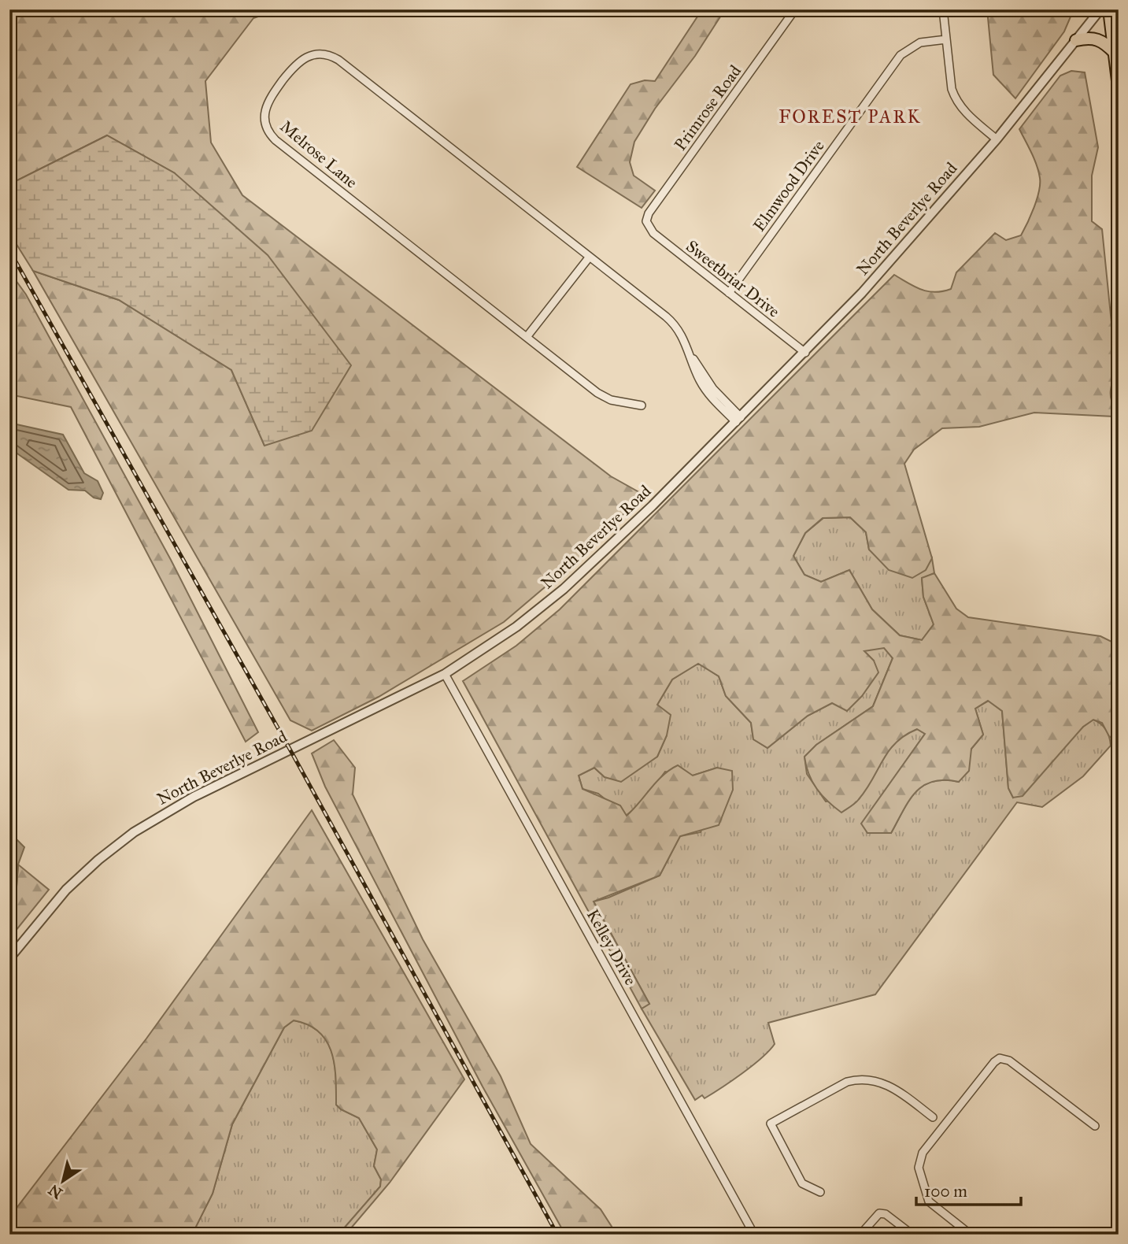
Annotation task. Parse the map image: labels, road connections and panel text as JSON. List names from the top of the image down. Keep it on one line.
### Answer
{"streets":{"street":["Primrose Road","Melrose Lane","Elmwood Drive","North Beverlye Road","Sweetbriar Drive","Kelley Drive"]},"crossings":[["Primrose Road","Sweetbriar Drive"],["Melrose Lane","North Beverlye Road"],["Elmwood Drive","Sweetbriar Drive"],["North Beverlye Road","Sweetbriar Drive"],["North Beverlye Road","Kelley Drive"]],"districts":["FOREST PARK"],"scale_bar":"100 m","north":"bottom left"}
